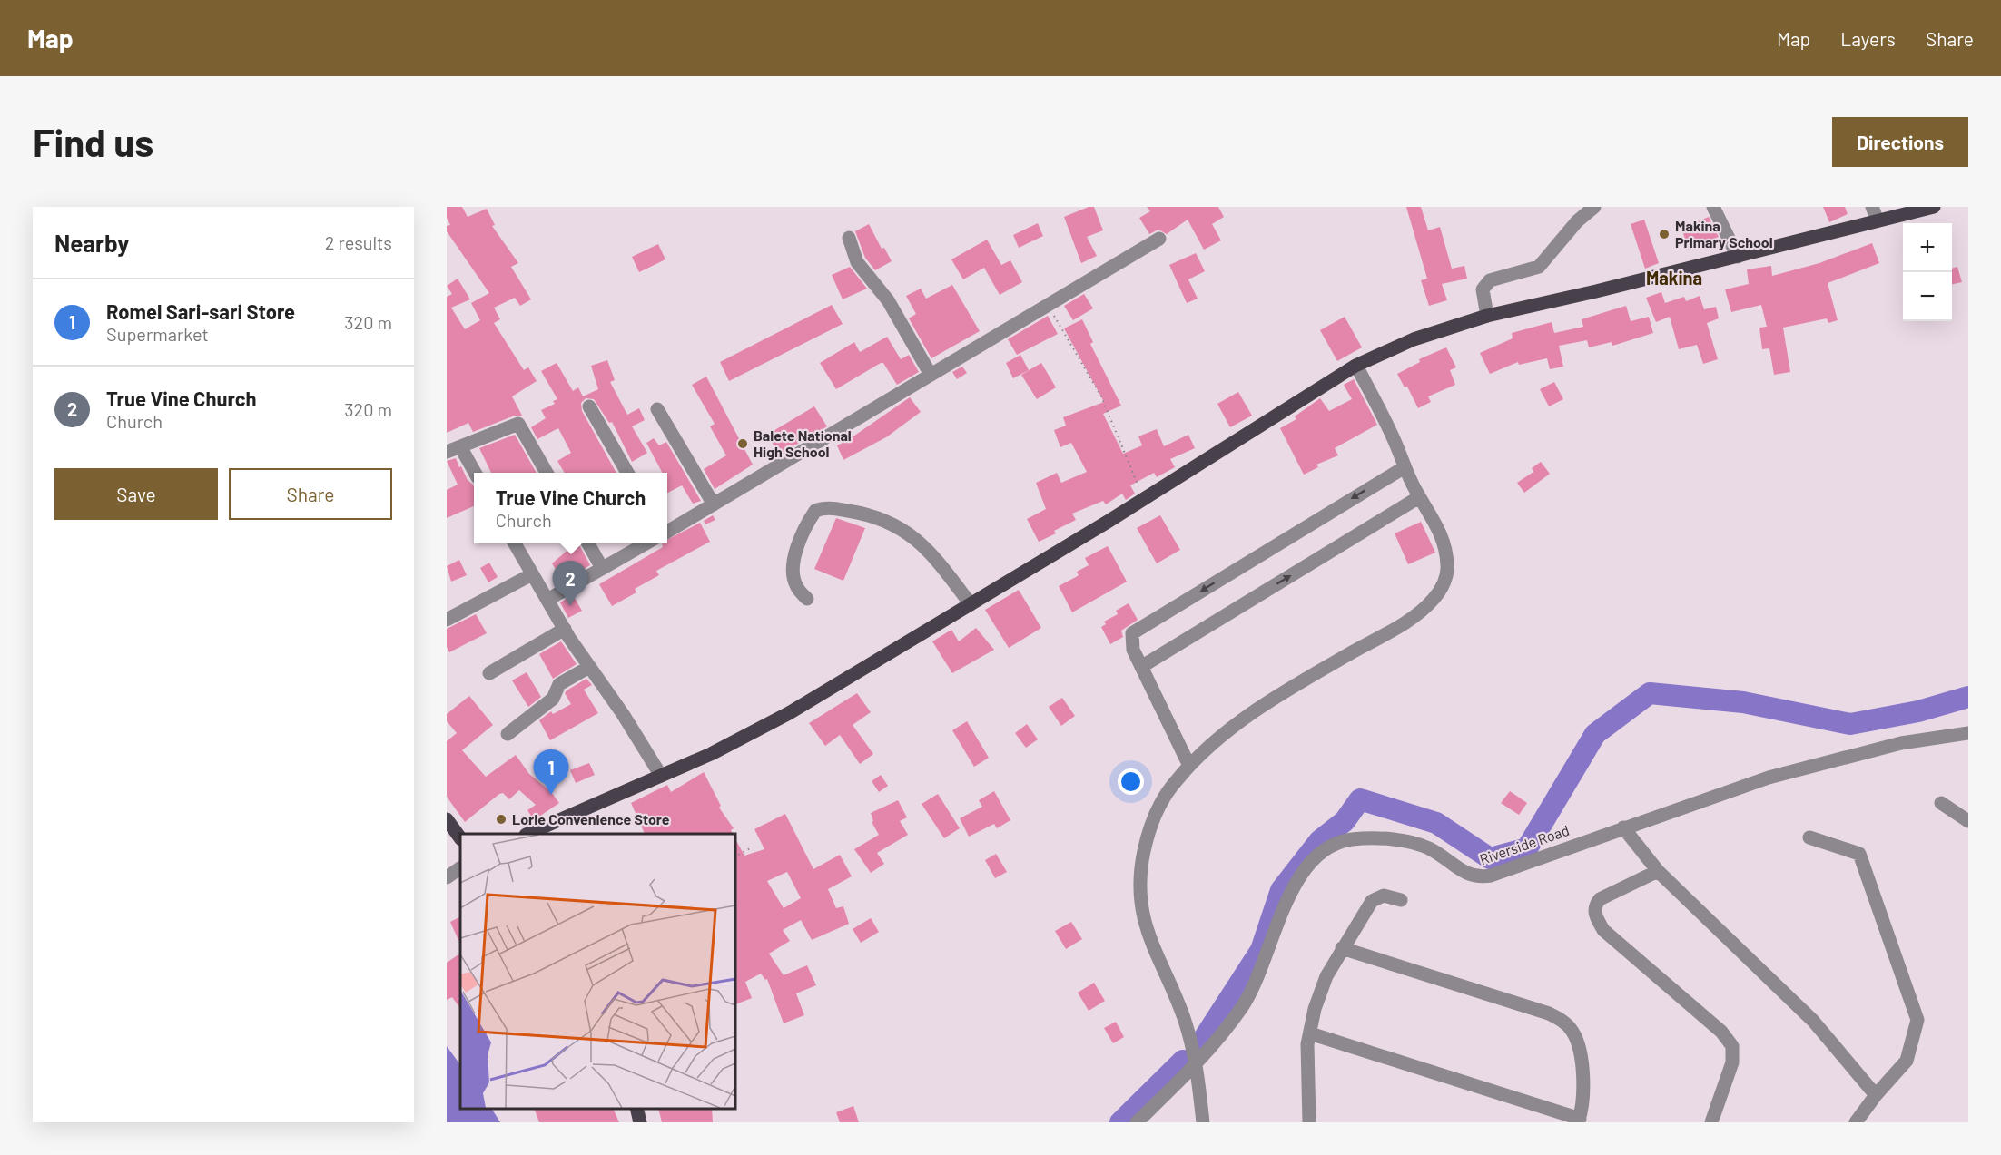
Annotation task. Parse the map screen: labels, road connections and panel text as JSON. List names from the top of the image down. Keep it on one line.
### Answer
{"streets":{"street":["Riverside Road"]},"districts":["Makina"],"places":["Makina Primary School","Balete National High School","Lorie Convenience Store"],"page":{"header":"Map","nav":["Map","Layers","Share"],"buttons":["Directions",["Save","Share"]],"title":"Find us","heading":["Nearby","2 results"],"map_buttons":["+","−"],"list":[{"mark":"1","name":"Romel Sari-sari Store","note":"Supermarket","value":"320 m"},{"mark":"2","name":"True Vine Church","note":"Church","value":"320 m"}],"popup":["True Vine Church","Church"],"pins":["2","1"]}}
